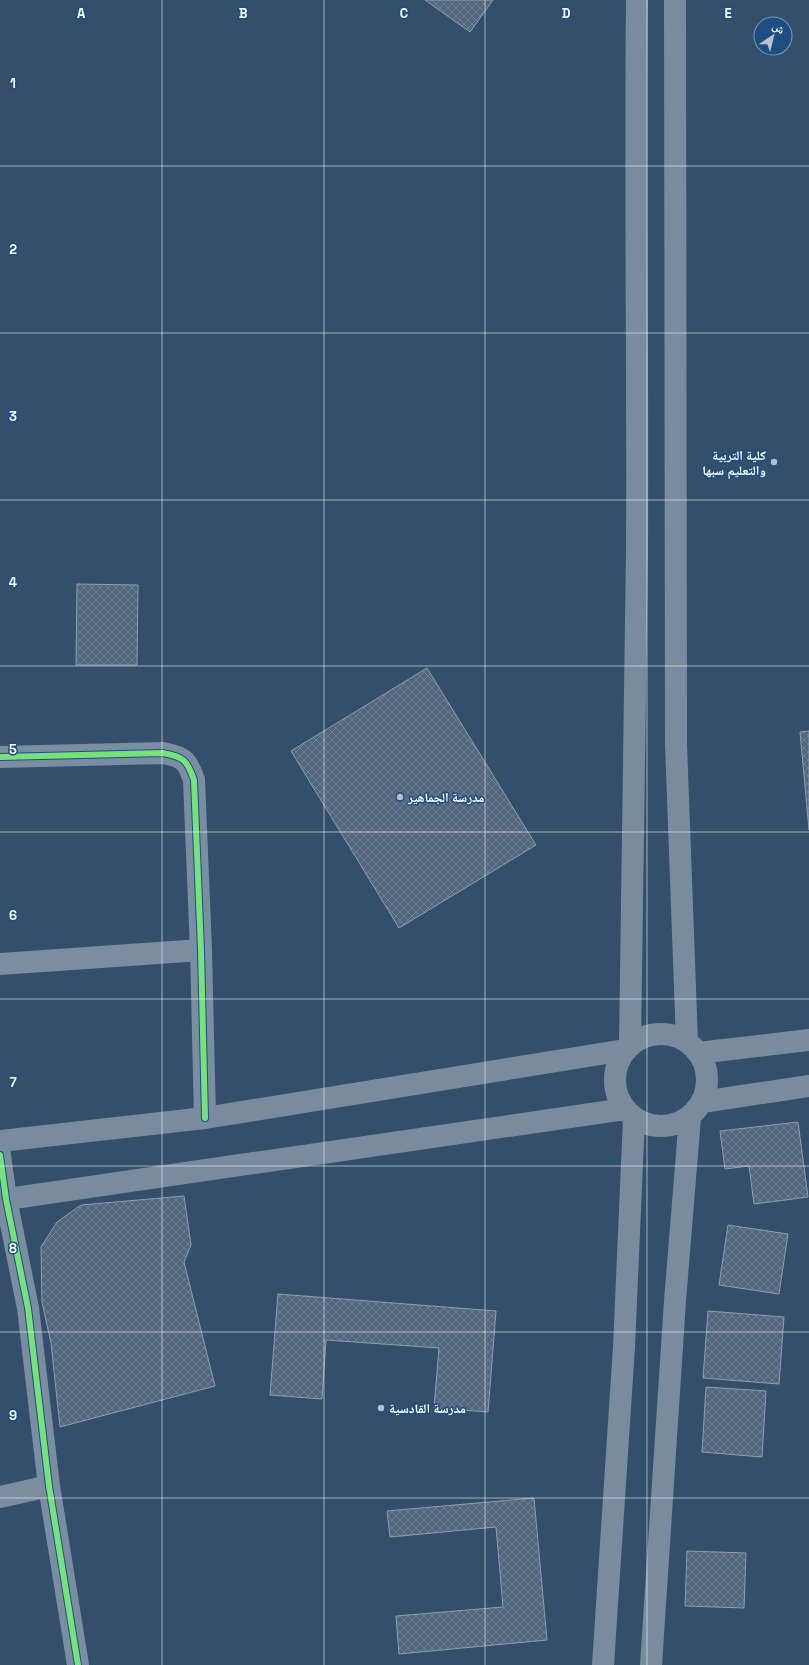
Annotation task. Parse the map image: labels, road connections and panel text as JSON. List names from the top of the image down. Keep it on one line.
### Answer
{"places":["كلية التربية والتعليم سبها","مدرسة الجماهير","مدرسة القادسية"],"north":"top right","grid":{"columns":["A","B","C","D","E"],"rows":["1","2","3","4","5","6","7","8","9"]}}
